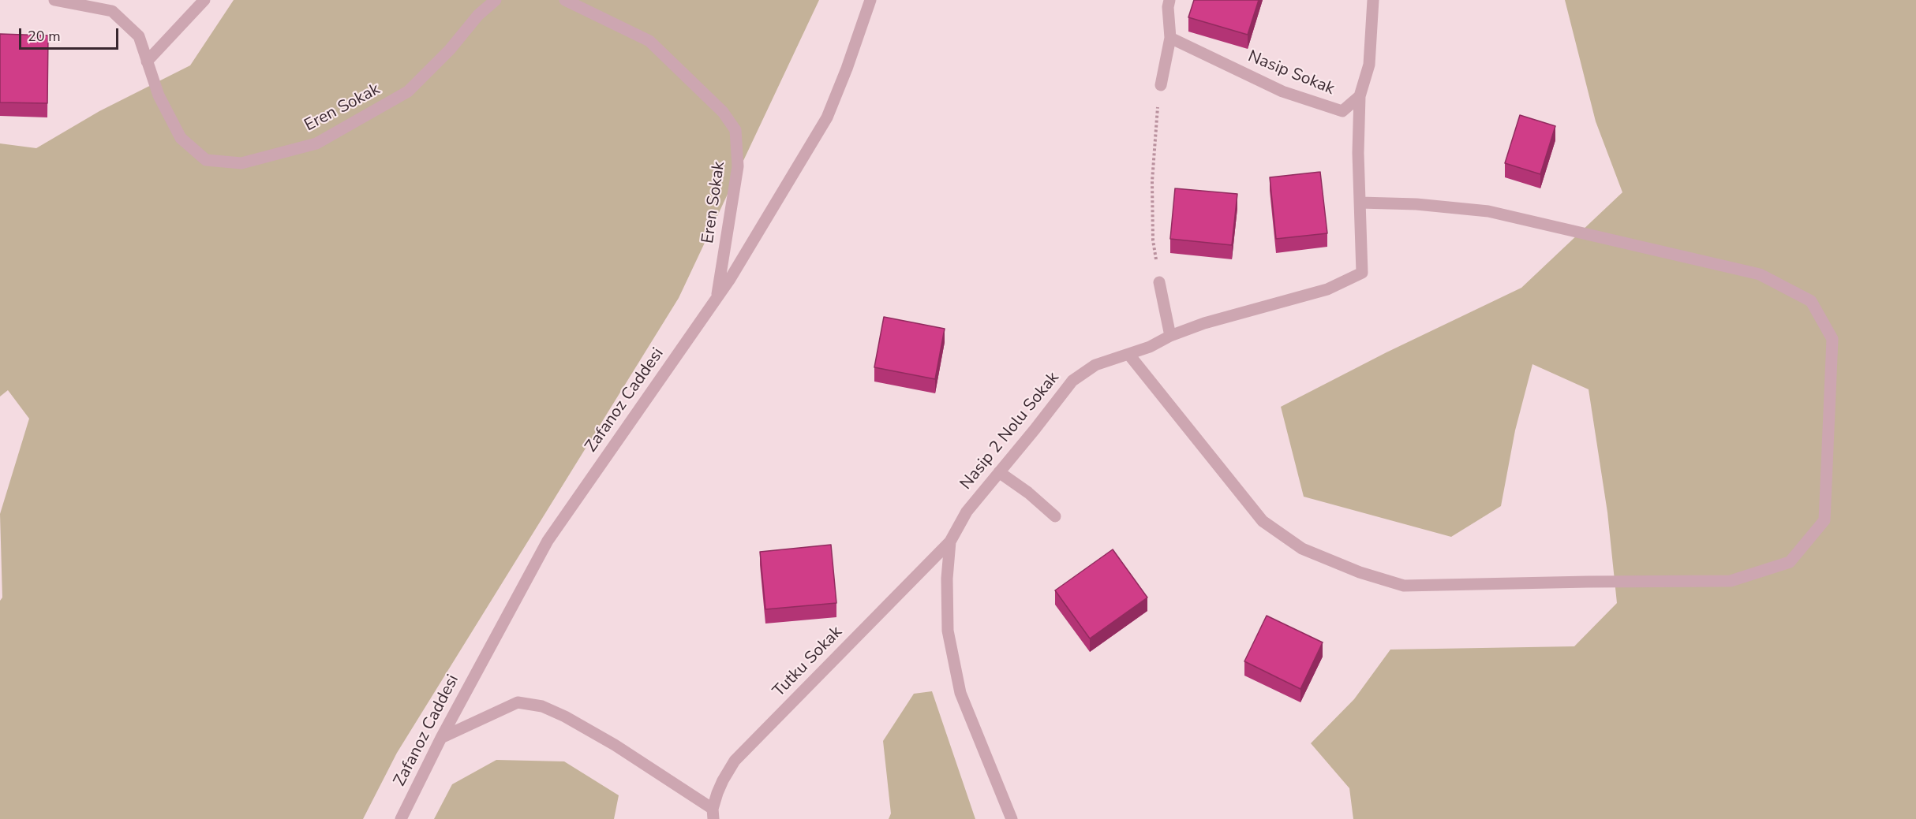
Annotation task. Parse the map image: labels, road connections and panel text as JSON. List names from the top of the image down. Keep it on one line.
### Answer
{"streets":{"street":["Nasip Sokak","Eren Sokak","Zafanoz Caddesi","Nasip 2 Nolu Sokak","Tutku Sokak"]},"crossings":[["Eren Sokak","Zafanoz Caddesi"],["Nasip 2 Nolu Sokak","Tutku Sokak"]],"scale_bar":"20 m"}
